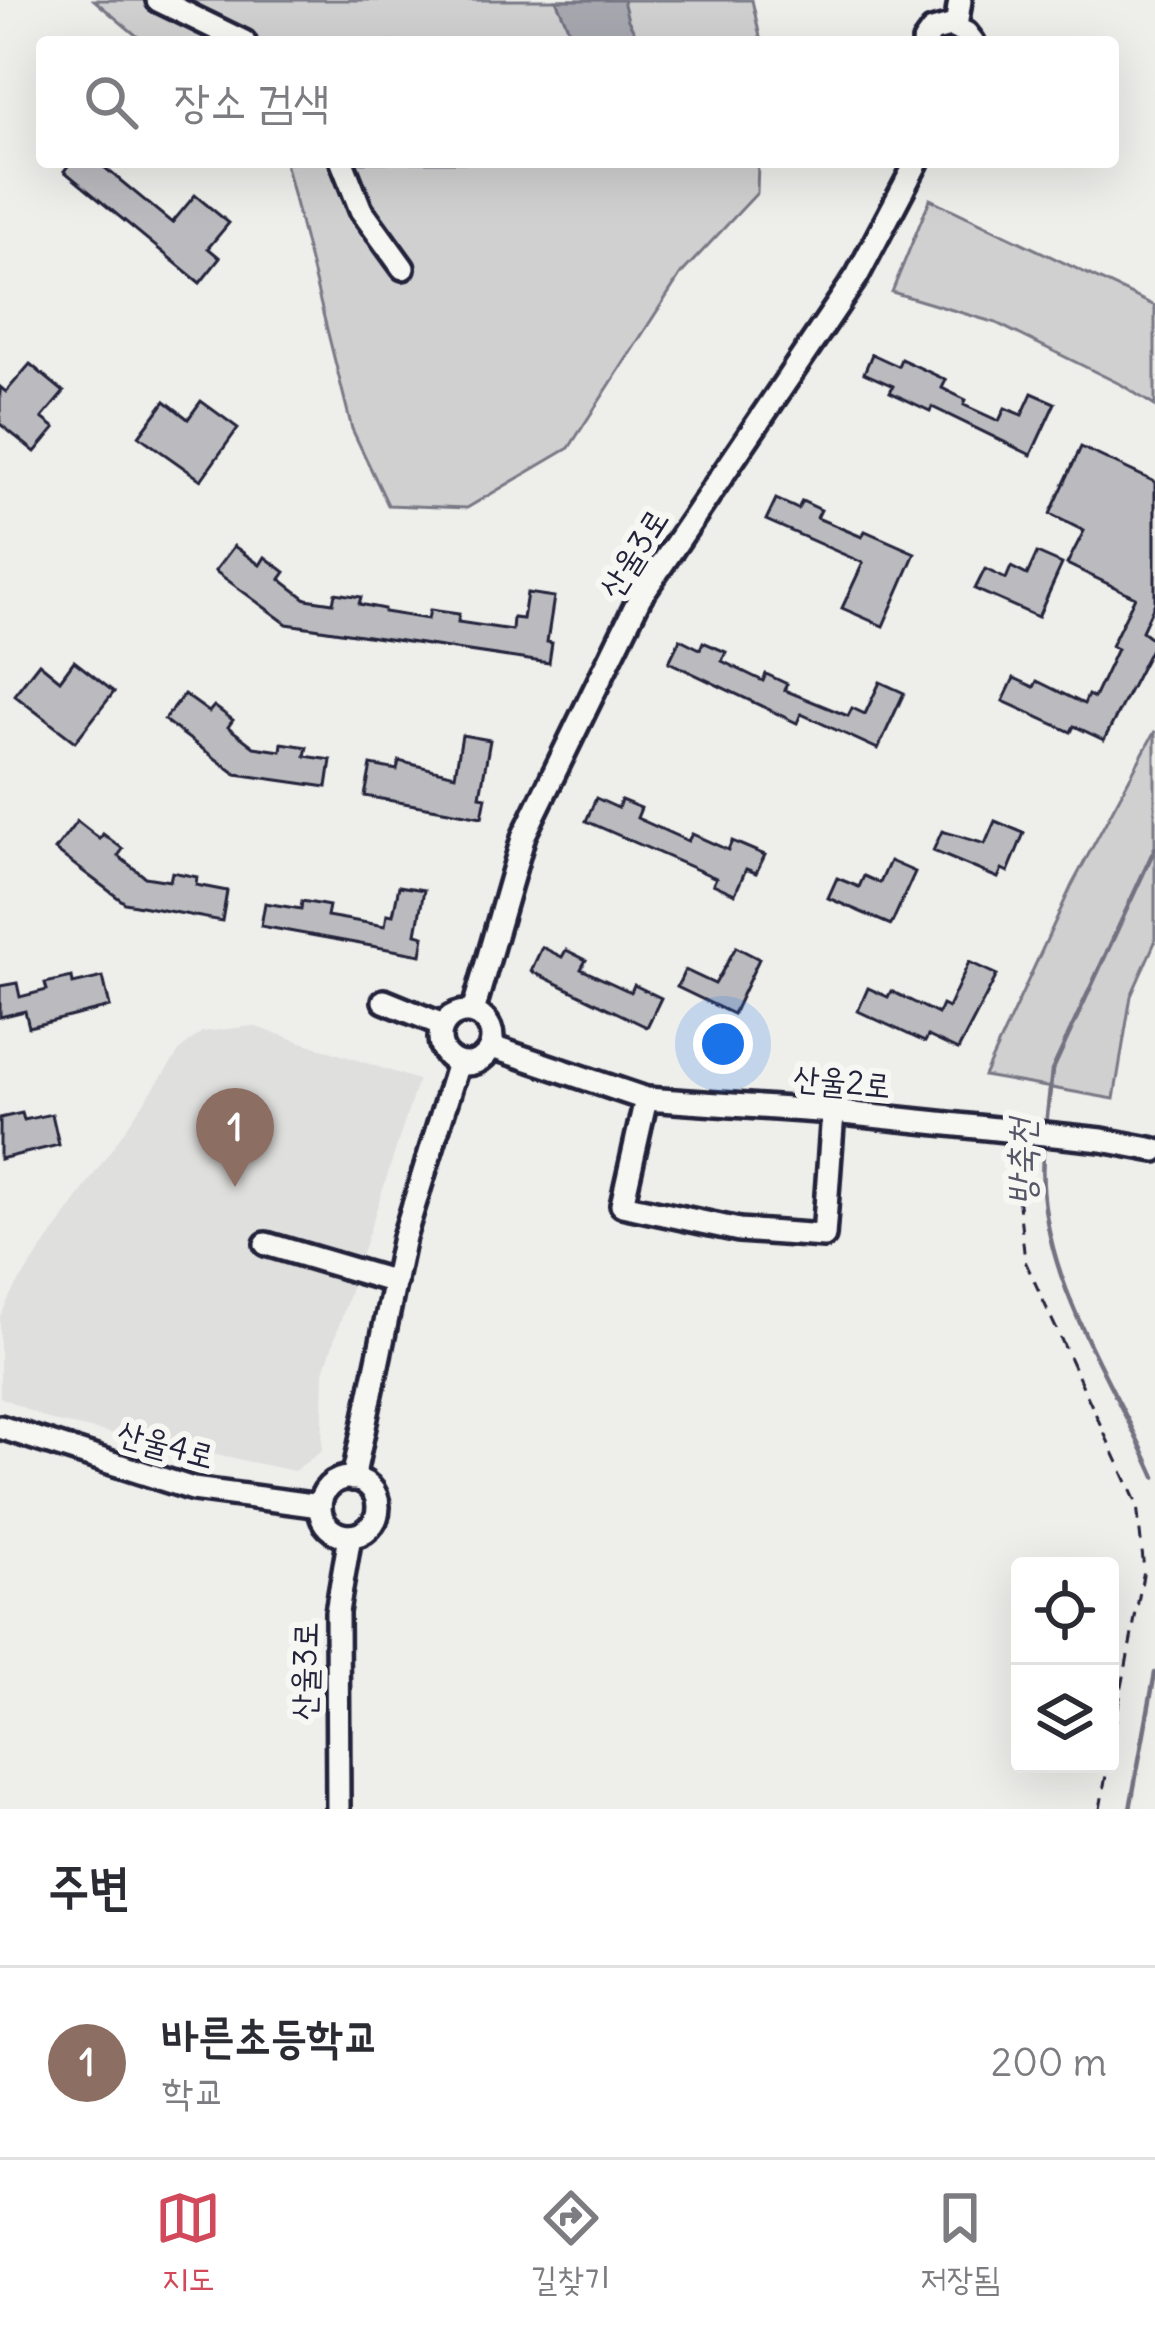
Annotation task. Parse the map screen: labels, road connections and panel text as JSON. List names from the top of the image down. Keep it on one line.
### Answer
{"streets":{"street":["산울3로","산울2로","산울4로"]},"crossings":[["산울3로","산울2로"],["산울3로","산울4로"]],"water":["방축천"],"page":{"search":"장소 검색","pins":"1","heading":"주변","list":[{"mark":"1","name":"바른초등학교","note":"학교","value":"200 m"}],"nav":["지도","길찾기","저장됨"]}}
